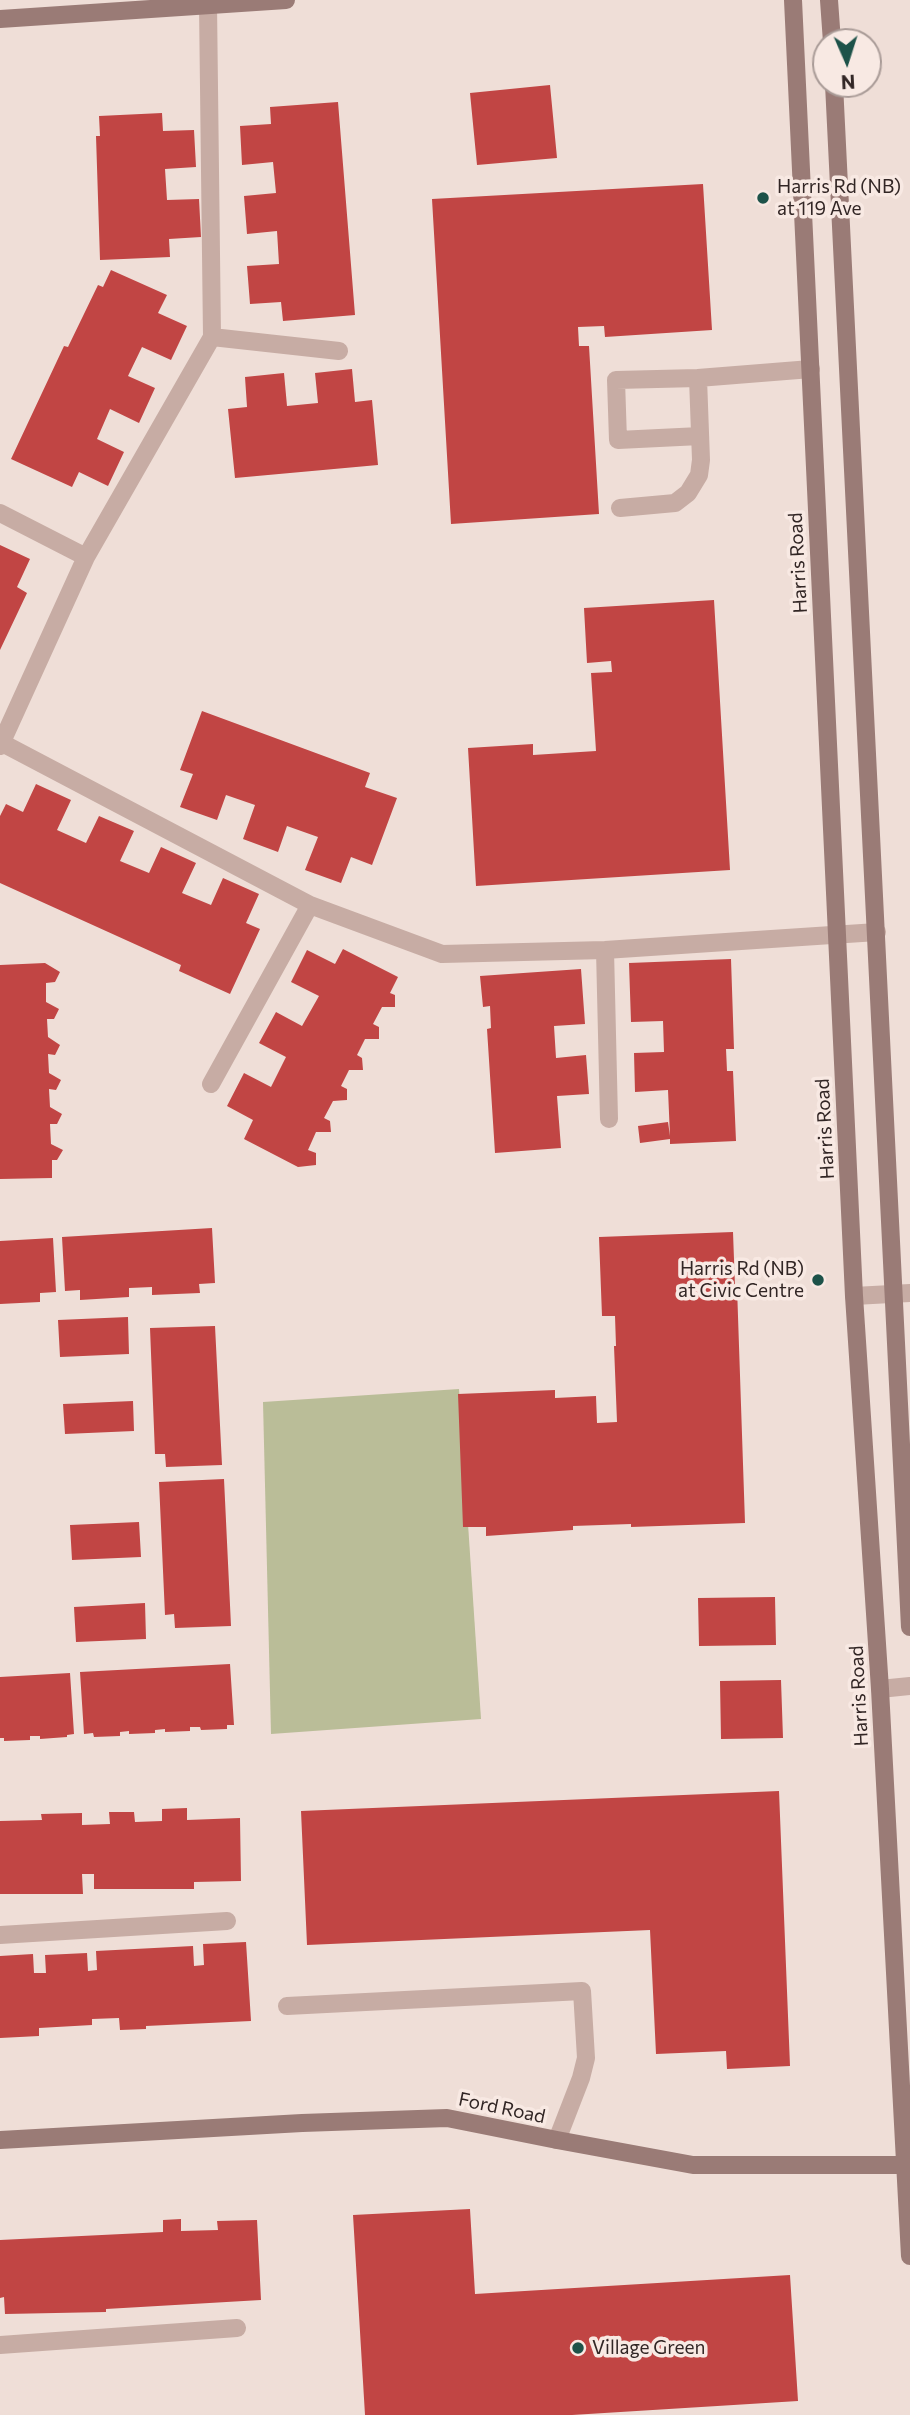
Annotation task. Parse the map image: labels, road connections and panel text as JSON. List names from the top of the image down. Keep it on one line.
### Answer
{"streets":{"main road":["Harris Road","Ford Road"]},"crossings":[["Harris Road","Ford Road"]],"places":["Harris Rd (NB) at 119 Ave","Harris Rd (NB) at Civic Centre","Village Green"],"north":"bottom"}
